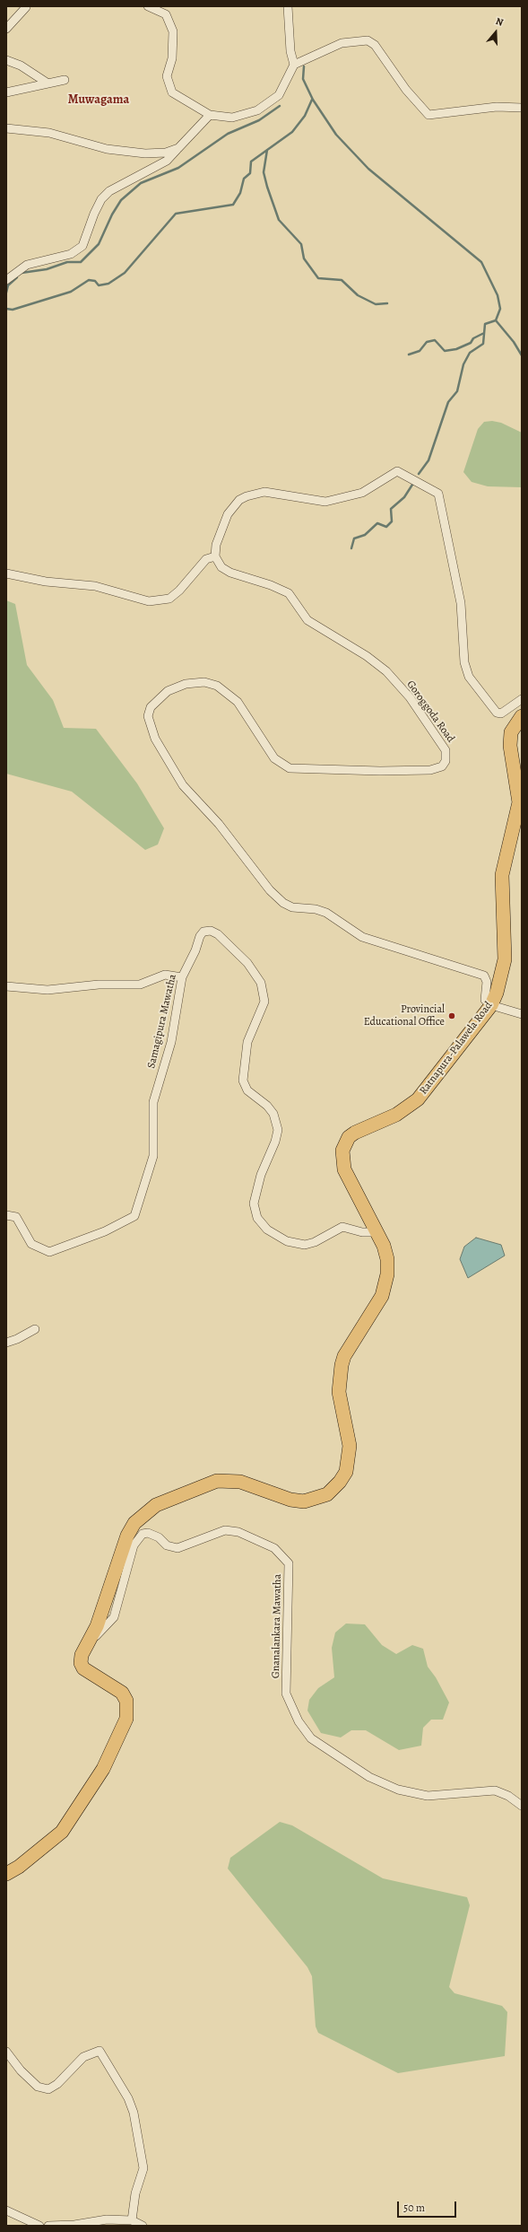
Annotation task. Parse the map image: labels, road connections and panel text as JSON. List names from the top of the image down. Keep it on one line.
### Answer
{"streets":{"main road":["Ratnapura-Palawela Road"],"street":["Goroggoda Road","Samagipura Mawatha","Gnanalankara Mawatha"]},"crossings":[["Goroggoda Road","Ratnapura-Palawela Road"],["Samagipura Mawatha","Ratnapura-Palawela Road"],["Ratnapura-Palawela Road","Gnanalankara Mawatha"]],"districts":["Muwagama"],"places":["Provincial Educational Office"],"scale_bar":"50 m","north":"top"}
